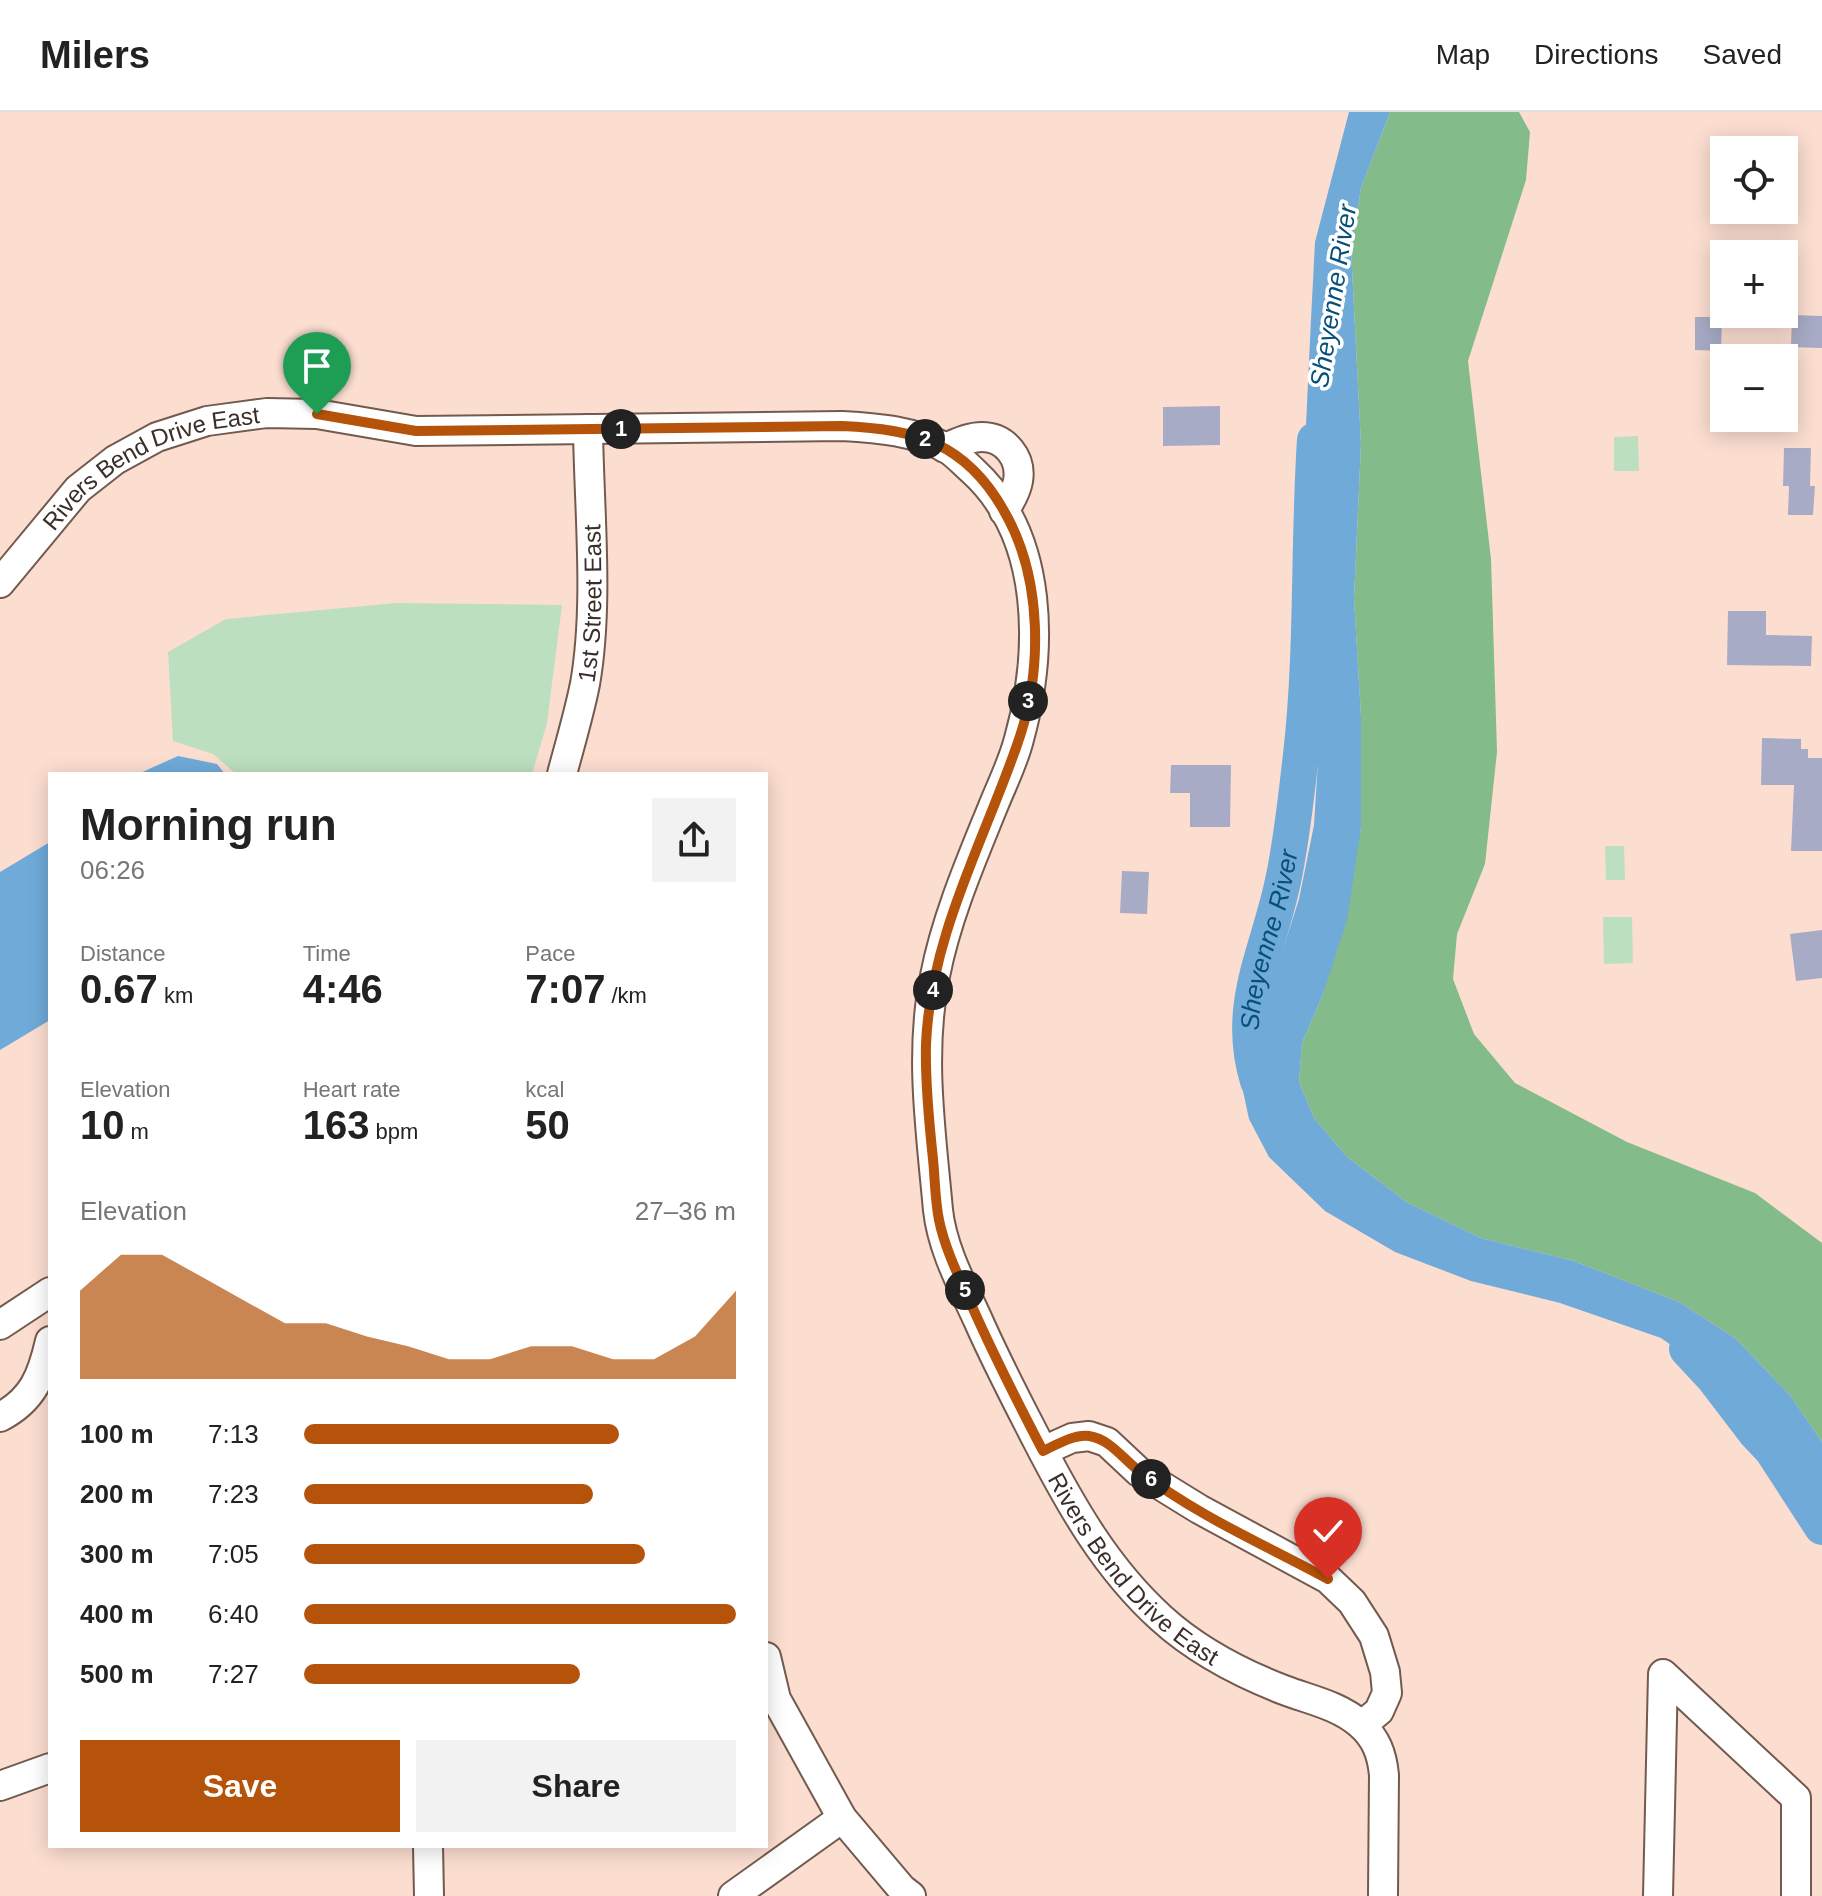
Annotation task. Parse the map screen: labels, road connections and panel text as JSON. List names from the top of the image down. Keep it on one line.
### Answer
{"streets":{"street":["Rivers Bend Drive East","1st Street East"]},"crossings":[["Rivers Bend Drive East","1st Street East"]],"water":["Sheyenne River"],"page":{"header":"Milers","nav":["Map","Directions","Saved"],"map_buttons":["+","−"],"pins":["1","2","3","4","5","6"],"heading":["Morning run","06:26"],"stats":[["Distance","0.67 km"],["Time","4:46"],["Pace","7:07 /km"],["Elevation","10 m"],["Heart rate","163 bpm"],["kcal","50"]],"chart":["Elevation","27–36 m"],"list":[{"name":"100 m","note":"7:13"},{"name":"200 m","note":"7:23"},{"name":"300 m","note":"7:05"},{"name":"400 m","note":"6:40"},{"name":"500 m","note":"7:27"}],"buttons":["Save","Share"]}}
